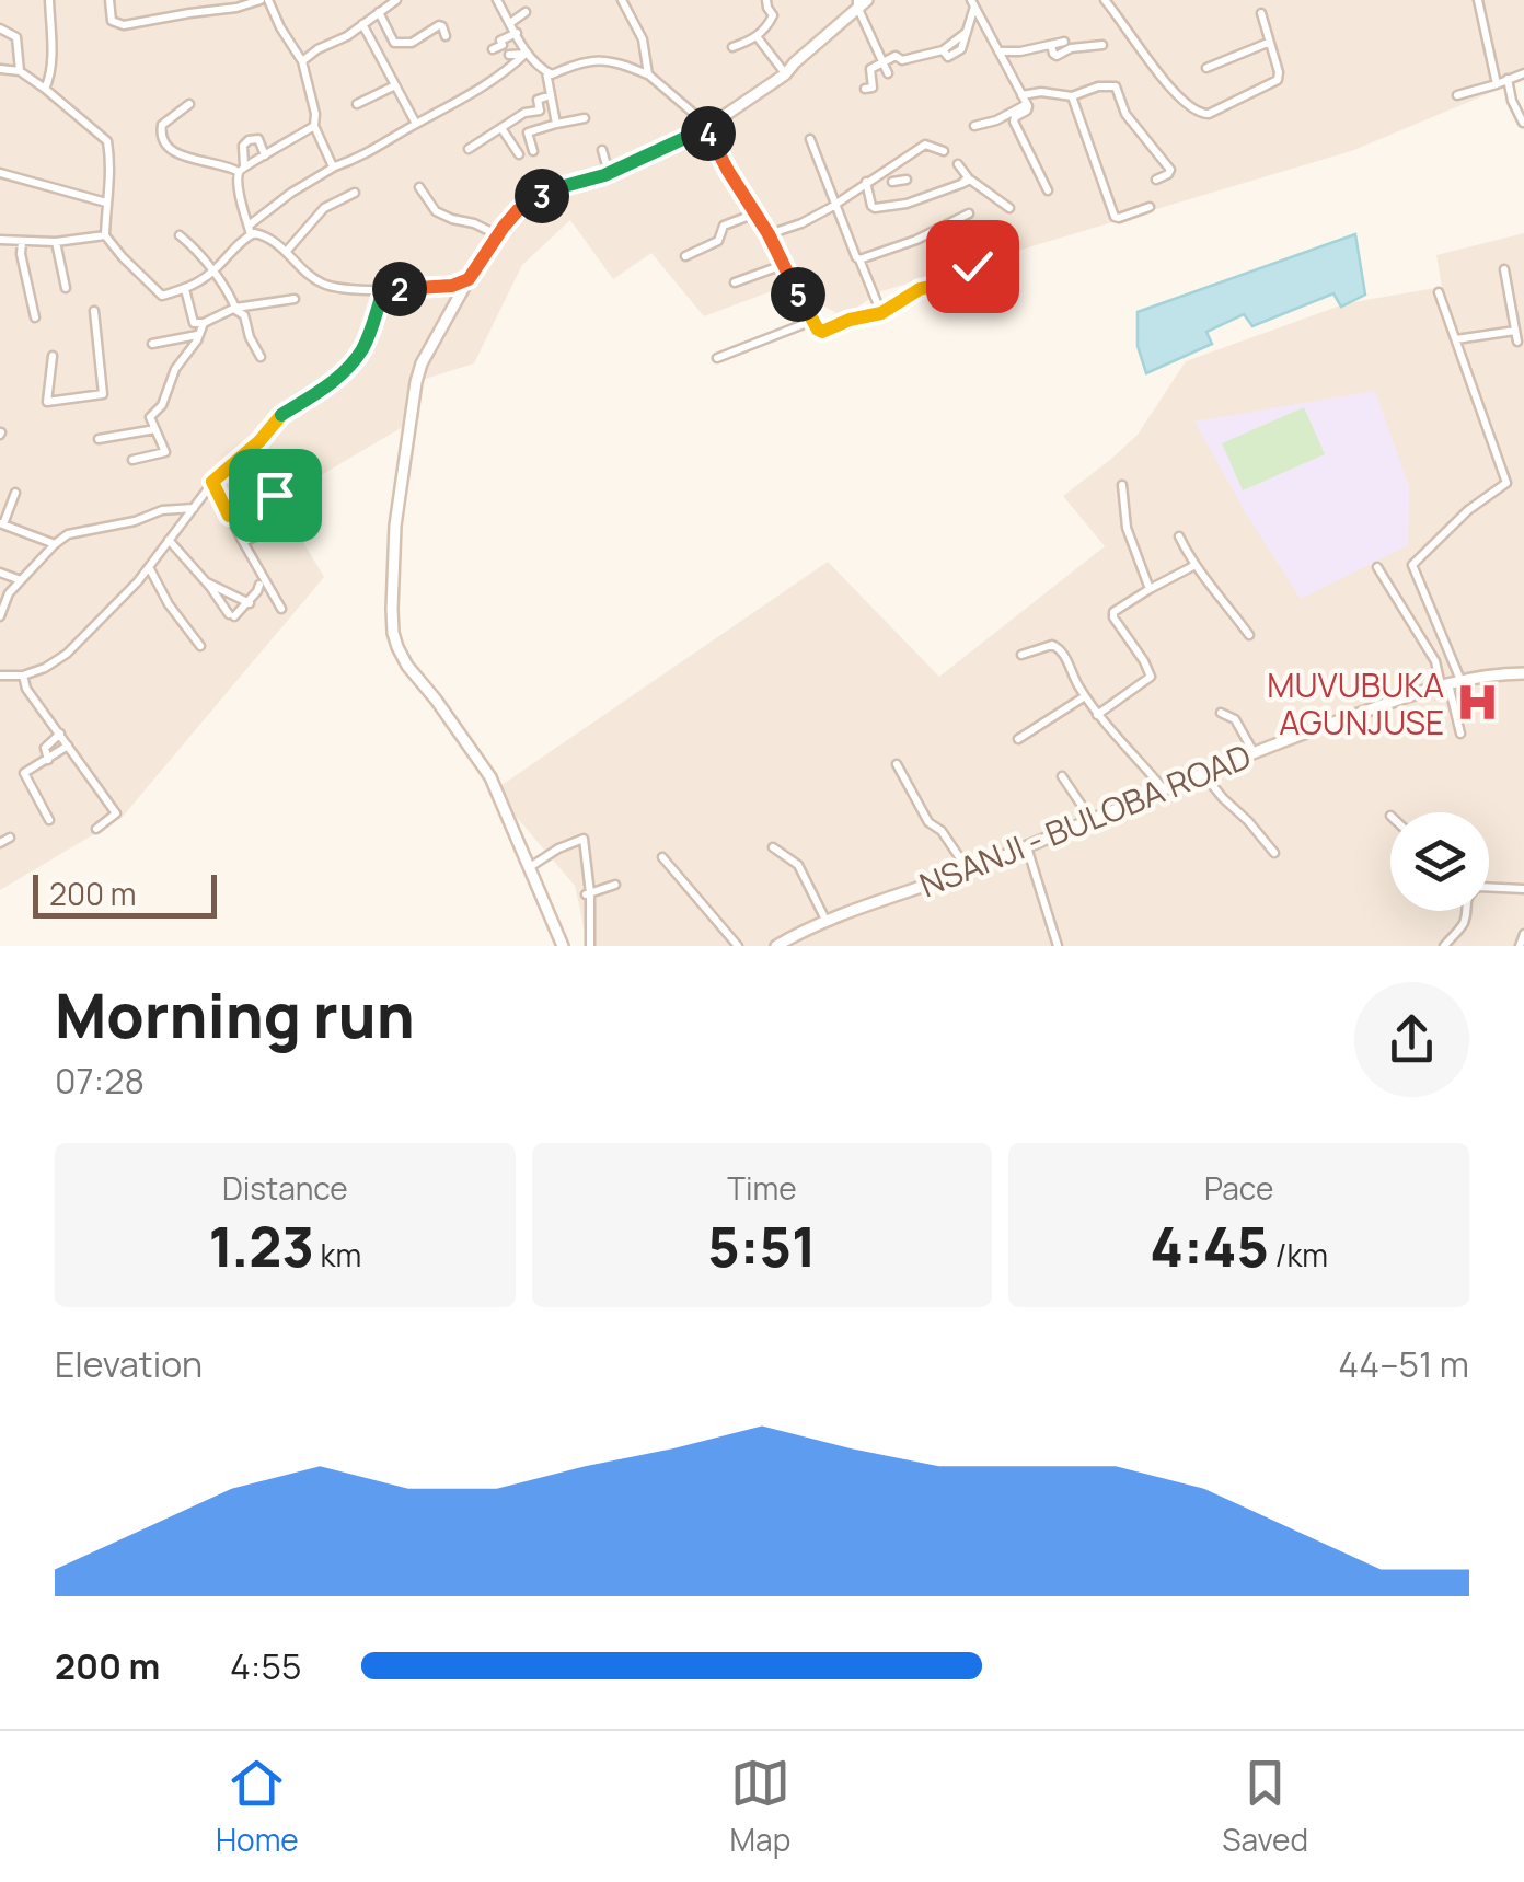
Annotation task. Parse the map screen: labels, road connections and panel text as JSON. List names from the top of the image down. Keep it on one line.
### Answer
{"streets":{"main road":["NSANJI - BULOBA ROAD"]},"places":{"hospital":["MUVUBUKA AGUNJUSE"]},"scale_bar":"200 m","page":{"pins":["4","3","2","5"],"scale":"200 m","heading":["Morning run","07:28"],"stats":[["Distance","1.23 km"],["Time","5:51"],["Pace","4:45 /km"]],"chart":["Elevation","44–51 m"],"list":[{"name":"200 m","note":"4:55"}],"tabs":["Home","Map","Saved"]}}
